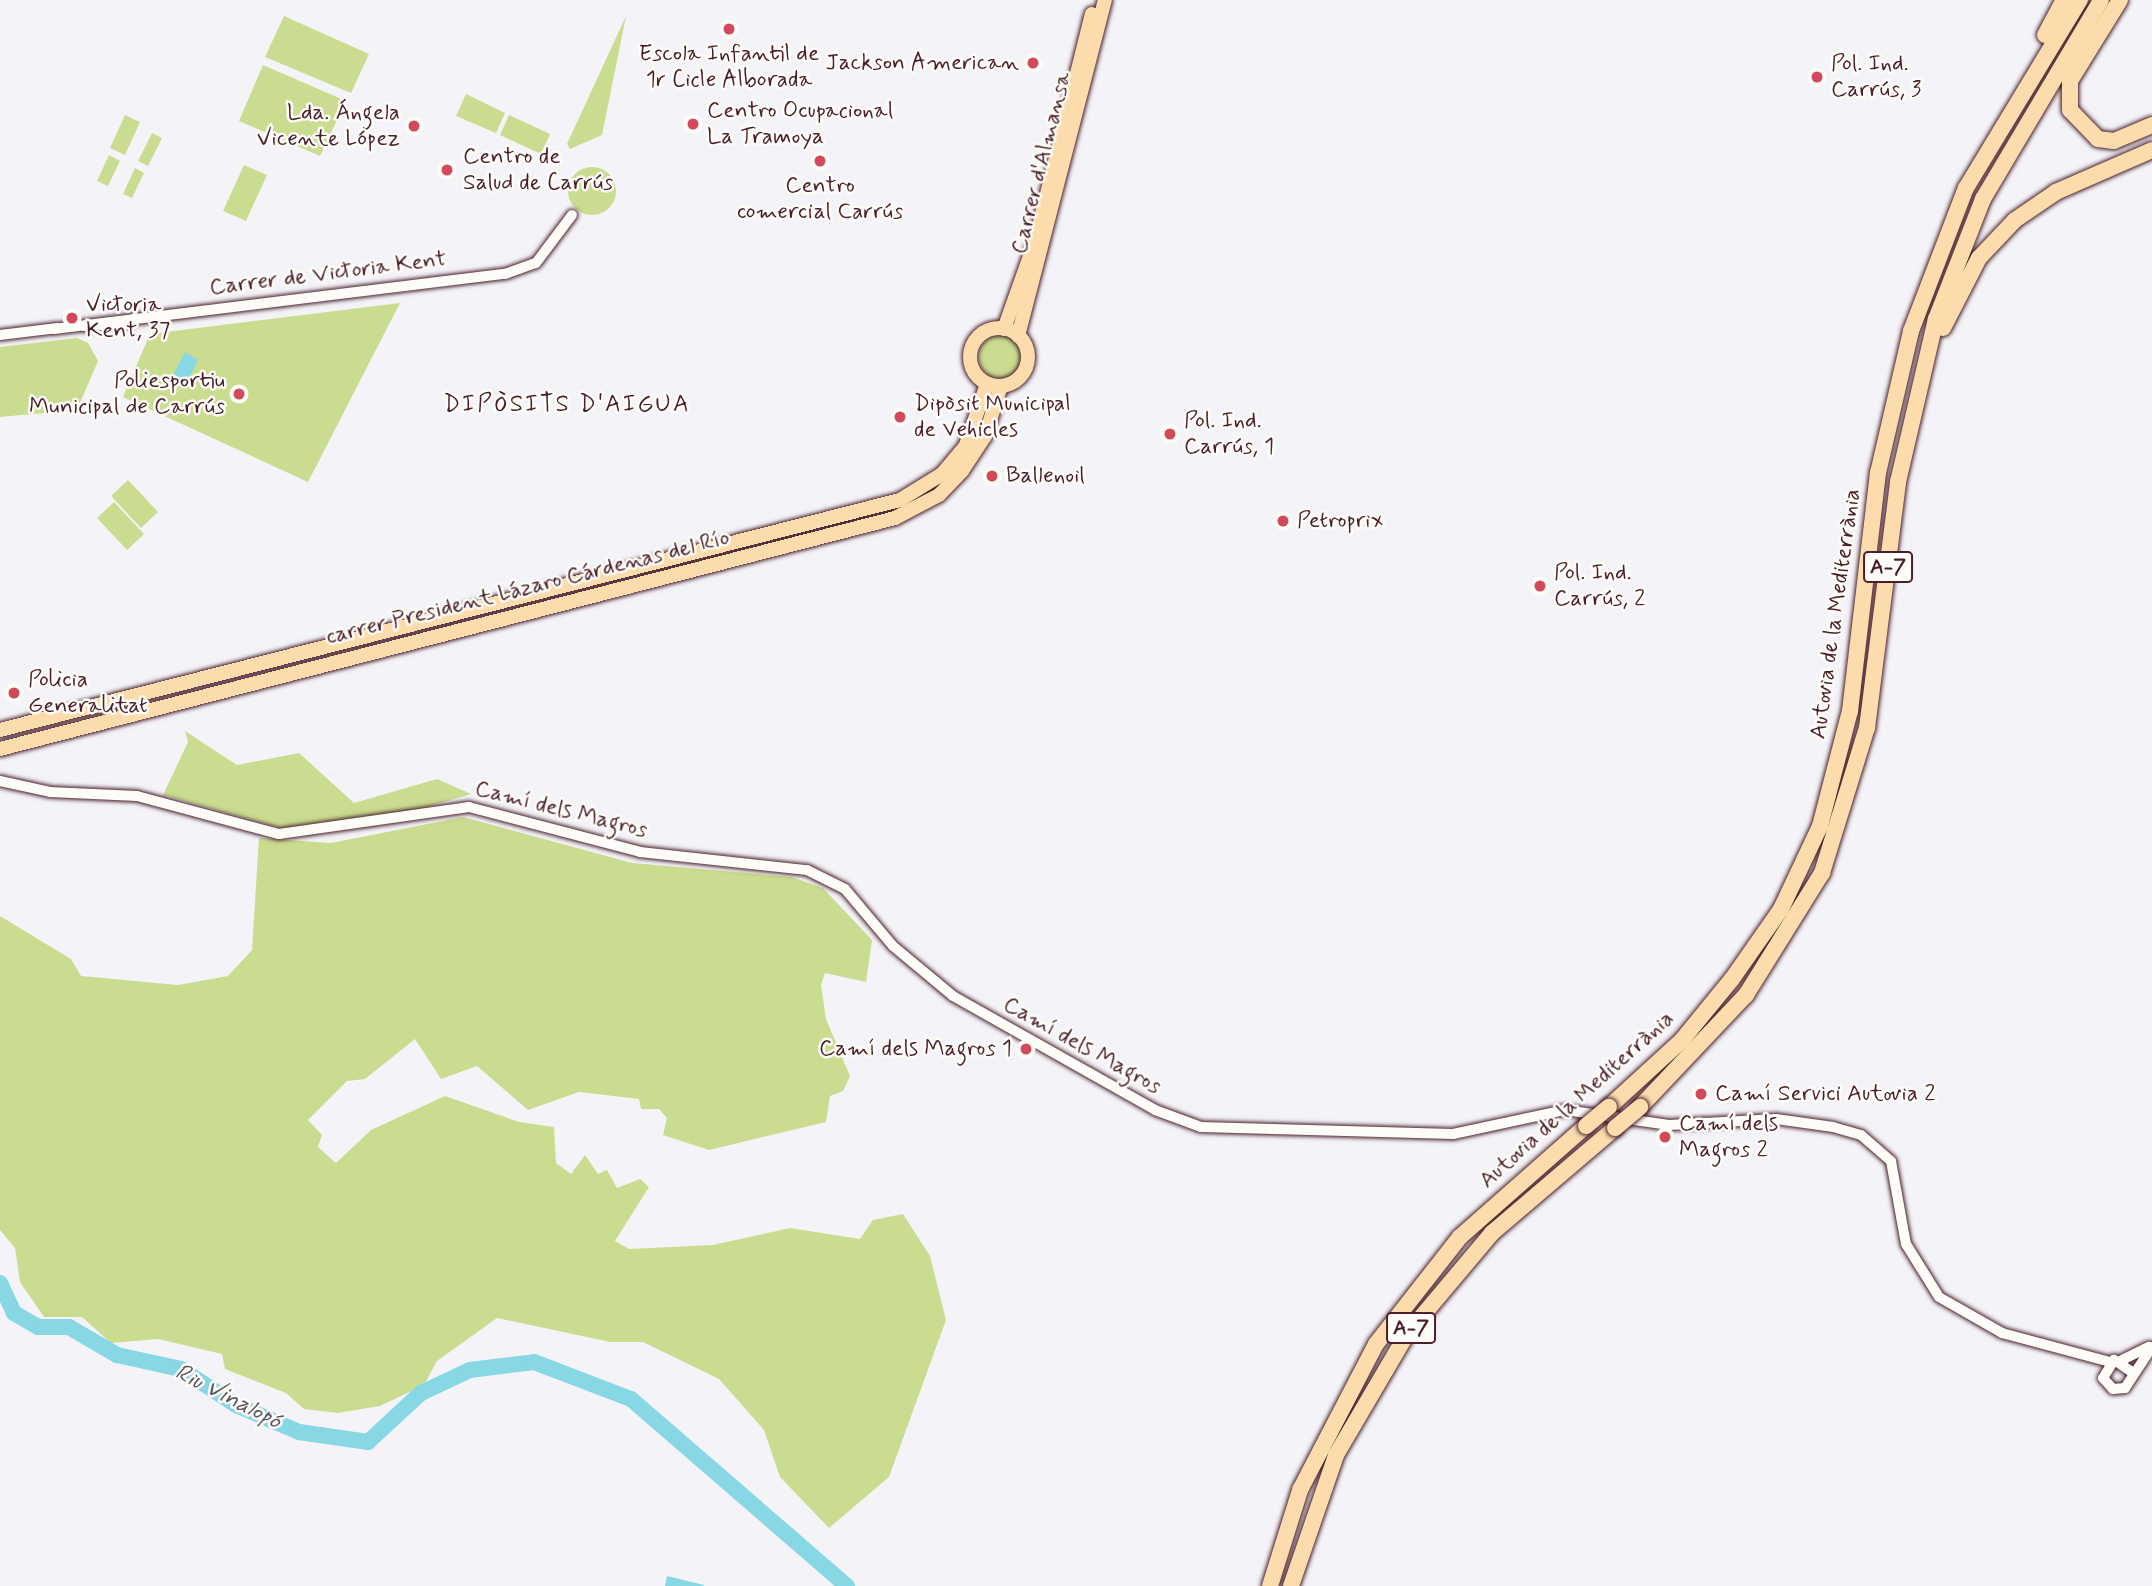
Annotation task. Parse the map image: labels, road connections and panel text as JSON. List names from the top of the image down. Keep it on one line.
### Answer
{"streets":{"highway":["A-7","Autovia de la Mediterrània"],"main road":["Carrer d'Almansa","carrer President Lázaro Cárdenas del Río"],"street":["Carrer de Victoria Kent","Camí dels Magros"]},"crossings":[["Carrer d'Almansa","carrer President Lázaro Cárdenas del Río"]],"districts":["DIPÒSITS D'AIGUA"],"water":["Riu Vinalopó"],"places":["Escola Infantil de 1r Cicle Alborada","Jackson American","Pol. Ind. Carrús, 3","Centro Ocupacional La Tramoya","Lda. Ángela Vicente López","Centro comercial Carrús","Centro de Salud de Carrús","Victoria Kent, 37","Poliesportiu Municipal de Carrús","Dipòsit Municipal de Vehicles","Pol. Ind. Carrús, 1","Ballenoil","Petroprix","Pol. Ind. Carrús, 2","Policia Generalitat","Camí dels Magros 1","Camí Servici Autovia 2","Camí dels Magros 2"]}
